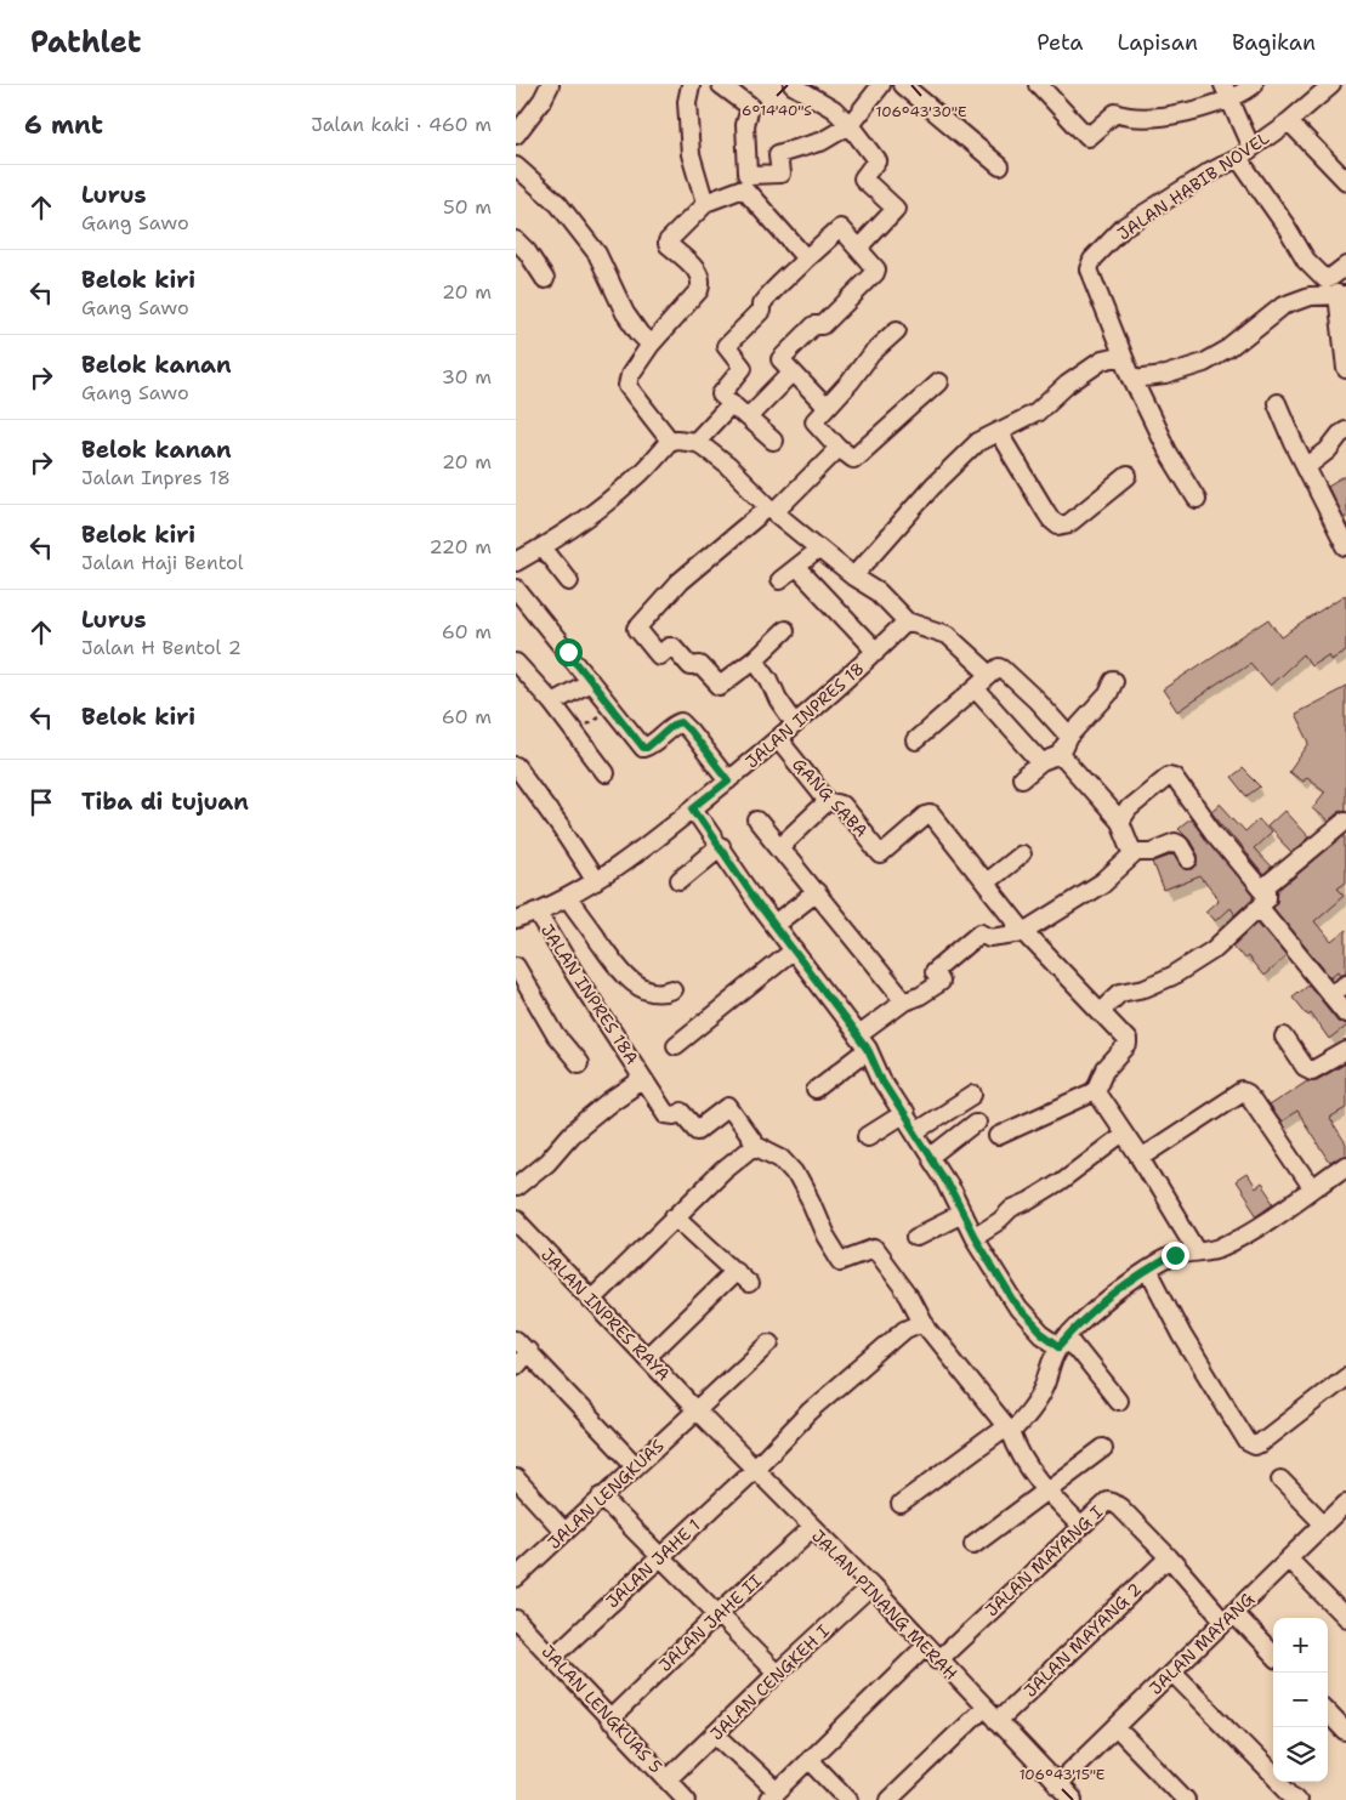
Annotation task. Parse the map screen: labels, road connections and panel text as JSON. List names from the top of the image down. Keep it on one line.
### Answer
{"streets":{"street":["JALAN HABIB NOVEL","JALAN INPRES 18","GANG SABA","JALAN INPRES 18A","JALAN INPRES RAYA","JALAN LENGKUAS","JALAN MAYANG I","JALAN JAHE 1","JALAN PINANG MERAH","JALAN JAHE II","JALAN MAYANG 2","JALAN MAYANG","JALAN CENGKEH I","JALAN LENGKUAS 5"]},"crossings":[["JALAN INPRES 18","GANG SABA"],["JALAN INPRES 18","JALAN INPRES 18A"],["JALAN INPRES RAYA","JALAN LENGKUAS"],["JALAN INPRES RAYA","JALAN PINANG MERAH"],["JALAN LENGKUAS","JALAN PINANG MERAH"],["JALAN MAYANG I","JALAN PINANG MERAH"],["JALAN MAYANG I","JALAN MAYANG 2"],["JALAN MAYANG I","JALAN MAYANG"],["JALAN JAHE 1","JALAN PINANG MERAH"],["JALAN JAHE 1","JALAN LENGKUAS 5"],["JALAN PINANG MERAH","JALAN JAHE II"],["JALAN PINANG MERAH","JALAN MAYANG 2"],["JALAN PINANG MERAH","JALAN MAYANG"],["JALAN PINANG MERAH","JALAN CENGKEH I"],["JALAN JAHE II","JALAN LENGKUAS 5"],["JALAN CENGKEH I","JALAN LENGKUAS 5"]],"page":{"header":"Pathlet","nav":["Peta","Lapisan","Bagikan"],"heading":["6 mnt","Jalan kaki · 460 m"],"list":[["Lurus","Gang Sawo","50 m"],["Belok kiri","Gang Sawo","20 m"],["Belok kanan","Gang Sawo","30 m"],["Belok kanan","Jalan Inpres 18","20 m"],["Belok kiri","Jalan Haji Bentol","220 m"],["Lurus","Jalan H Bentol 2","60 m"],["Belok kiri","60 m"],"Tiba di tujuan"],"map_buttons":["+","−"]},"coordinates":["6°14'40\"S","106°43'30\"E","106°43'15\"E"]}
